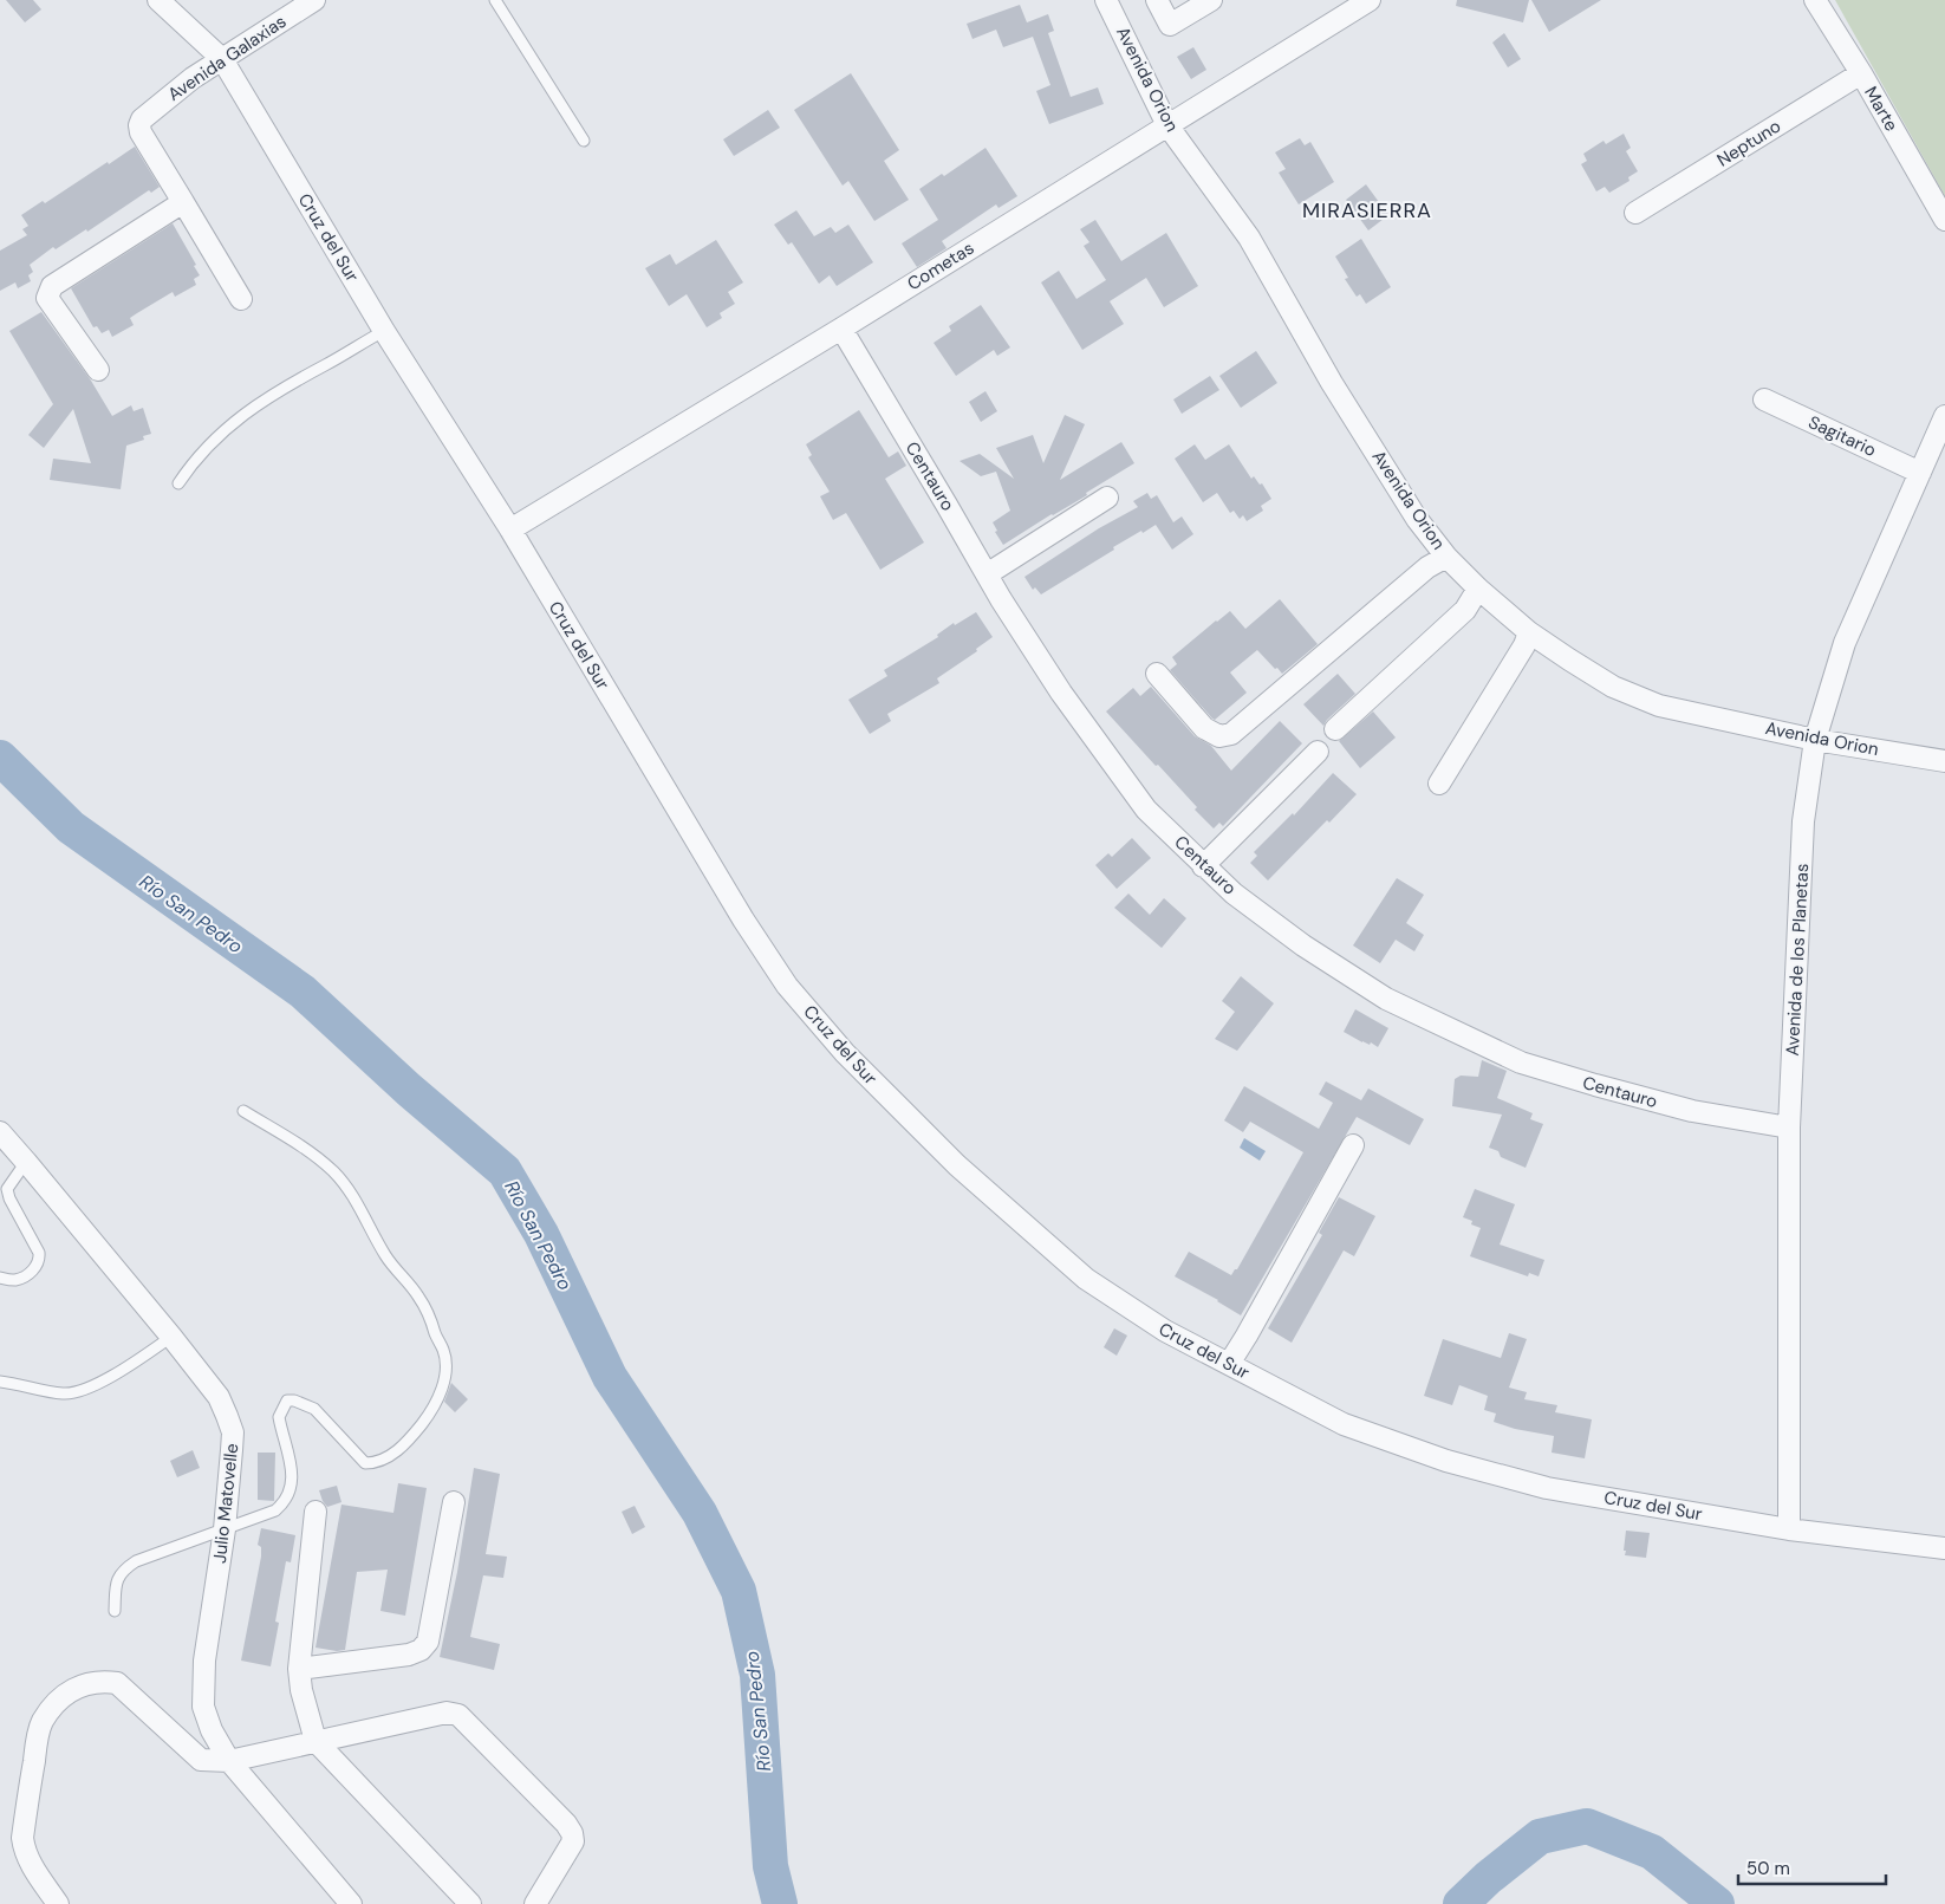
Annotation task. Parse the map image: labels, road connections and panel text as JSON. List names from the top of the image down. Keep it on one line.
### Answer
{"streets":{"street":["Avenida Galaxias","Avenida Orion","Marte","Neptuno","Cruz del Sur","Cometas","Sagitario","Centauro","Avenida de los Planetas","Julio Matovelle"]},"crossings":[["Avenida Galaxias","Cruz del Sur"],["Avenida Orion","Cometas"],["Avenida Orion","Avenida de los Planetas"],["Marte","Neptuno"],["Cruz del Sur","Cometas"],["Cruz del Sur","Avenida de los Planetas"],["Cometas","Centauro"],["Sagitario","Avenida de los Planetas"],["Centauro","Avenida de los Planetas"]],"districts":["MIRASIERRA"],"water":["Río San Pedro"],"scale_bar":"50 m"}
